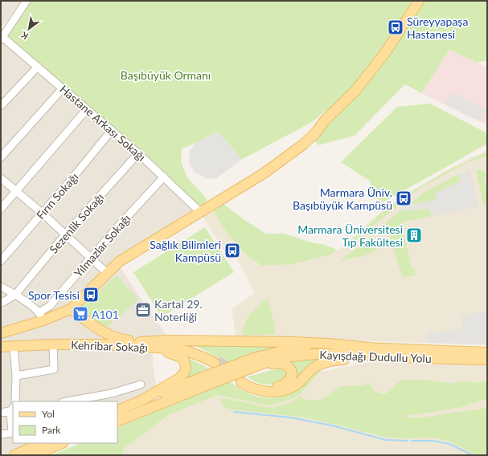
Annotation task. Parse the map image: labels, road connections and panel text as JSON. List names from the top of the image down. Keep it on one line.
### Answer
{"streets":{"main road":["Kehribar Sokağı","Kayışdağı Dudullu Yolu"],"street":["Hastane Arkası Sokağı","Fırın Sokağı","Sezenlik Sokağı","Yılmazlar Sokağı"]},"crossings":[["Hastane Arkası Sokağı","Fırın Sokağı"],["Hastane Arkası Sokağı","Sezenlik Sokağı"],["Hastane Arkası Sokağı","Yılmazlar Sokağı"]],"parks":["Başıbüyük Ormanı"],"places":{"bus stop":["Süreyyapaşa Hastanesi","Marmara Üniv. Başıbüyük Kampüsü","Sağlık Bilimleri Kampüsü","Spor Tesisi"],"building":["Marmara Üniversitesi Tıp Fakültesi"],"office":["Kartal 29. Noterliği"],"supermarket":["A101"]},"legend":["Yol","Park"],"north":"bottom left"}
